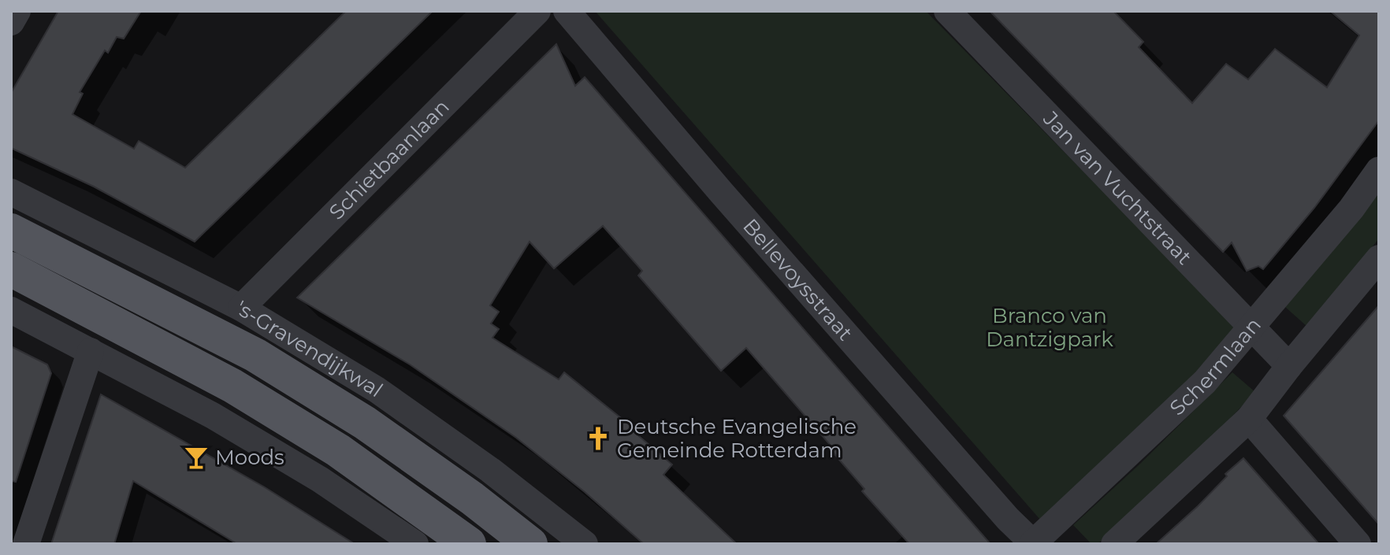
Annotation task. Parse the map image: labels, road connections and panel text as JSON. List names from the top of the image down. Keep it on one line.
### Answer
{"streets":{"main road":["'s-Gravendijkwal"],"street":["Schietbaanlaan","Jan van Vuchtstraat","Bellevoysstraat","Schermlaan"]},"crossings":[["Schietbaanlaan","'s-Gravendijkwal"],["Jan van Vuchtstraat","Schermlaan"],["Bellevoysstraat","Schermlaan"]],"parks":["Branco van Dantzigpark"],"places":{"church":["Deutsche Evangelische Gemeinde Rotterdam"],"bar":["Moods"]}}
